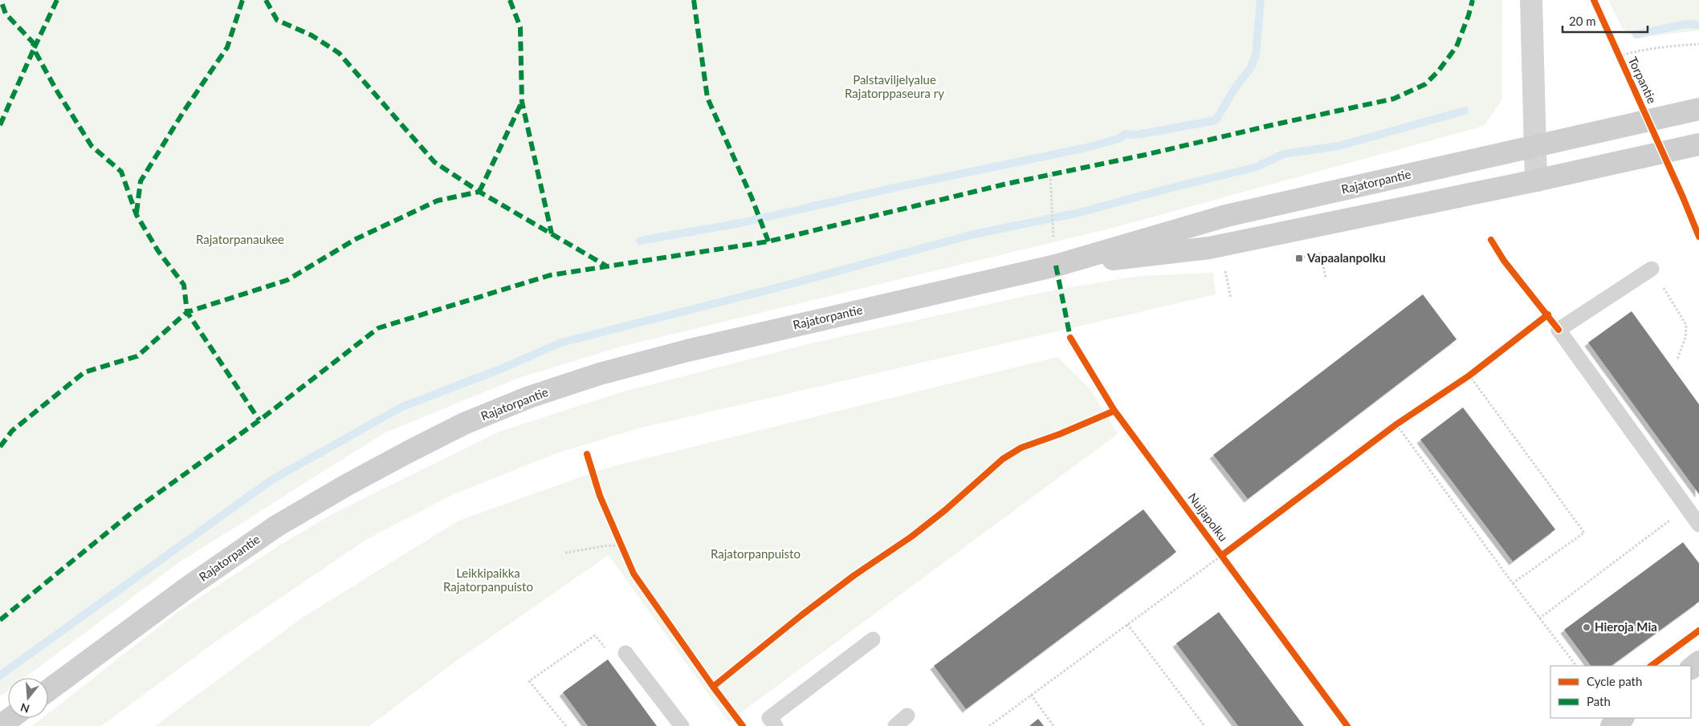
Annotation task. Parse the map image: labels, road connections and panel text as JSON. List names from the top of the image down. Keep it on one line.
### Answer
{"streets":{"main road":["Rajatorpantie"],"cycle path":["Torpantie","Nuijapolku"]},"parks":["Palstaviljelyalue Rajatorppaseura ry","Rajatorpanaukee","Rajatorpanpuisto","Leikkipaikka Rajatorpanpuisto"],"places":{"transit":["Vapaalanpolku"],"other":["Hieroja Mia"]},"legend":["Cycle path","Path"],"scale_bar":"20 m","north":"bottom"}
